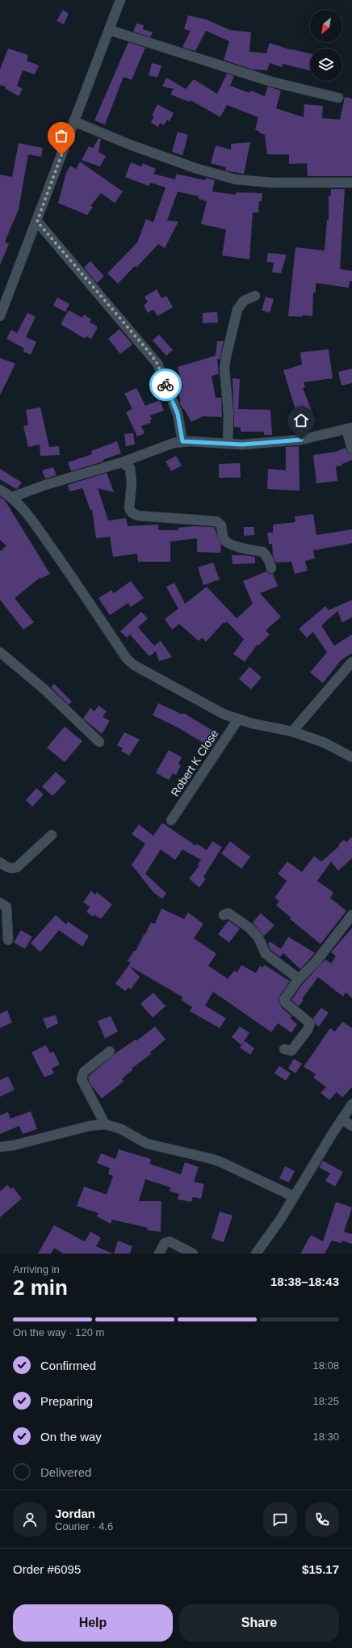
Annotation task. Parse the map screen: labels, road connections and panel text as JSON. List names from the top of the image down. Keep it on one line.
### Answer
{"streets":{"street":["Robert K Close"]},"north":"bottom left","page":{"heading":["2 min","Arriving in","18:38–18:43"],"panel":["Jordan","Courier · 4.6","Order #6095","$15.17"],"bar":"On the way · 120 m","list":[["Confirmed","18:08"],["Preparing","18:25"],["On the way","18:30"],"Delivered"],"buttons":["Help","Share"]}}
